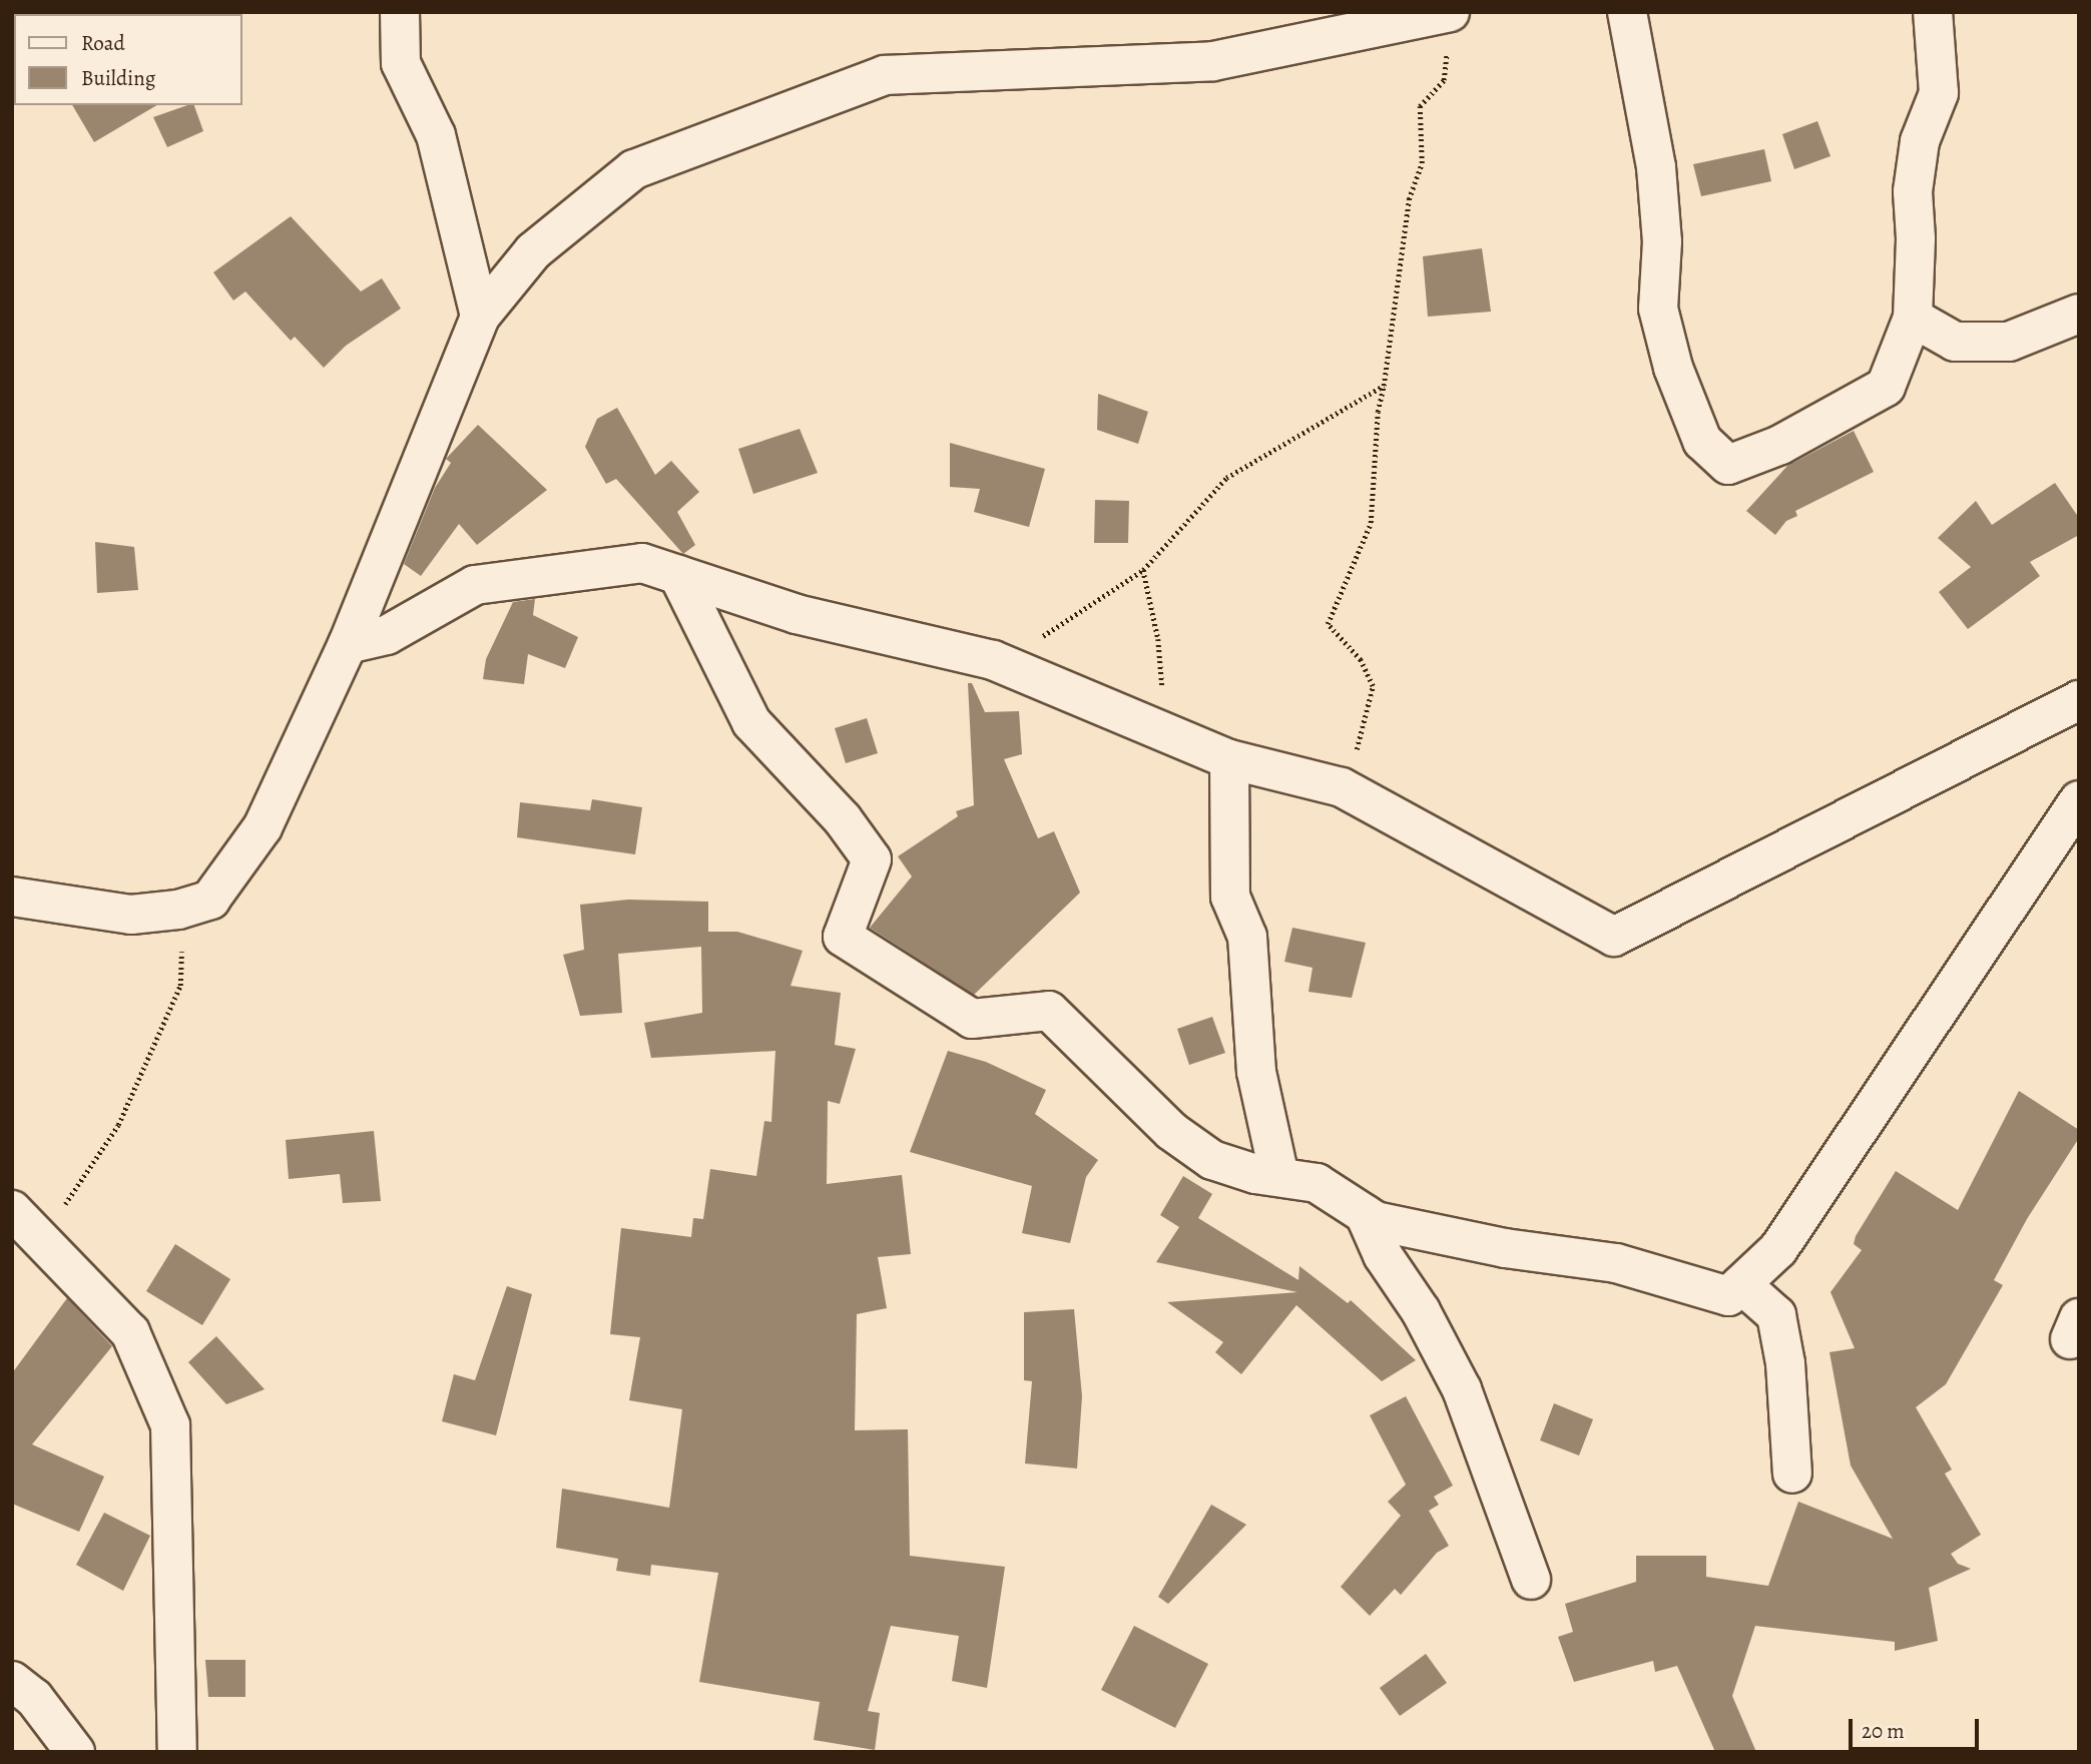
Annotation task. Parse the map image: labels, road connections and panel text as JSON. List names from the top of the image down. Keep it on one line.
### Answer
{"legend":["Road","Building"],"scale_bar":"20 m"}
